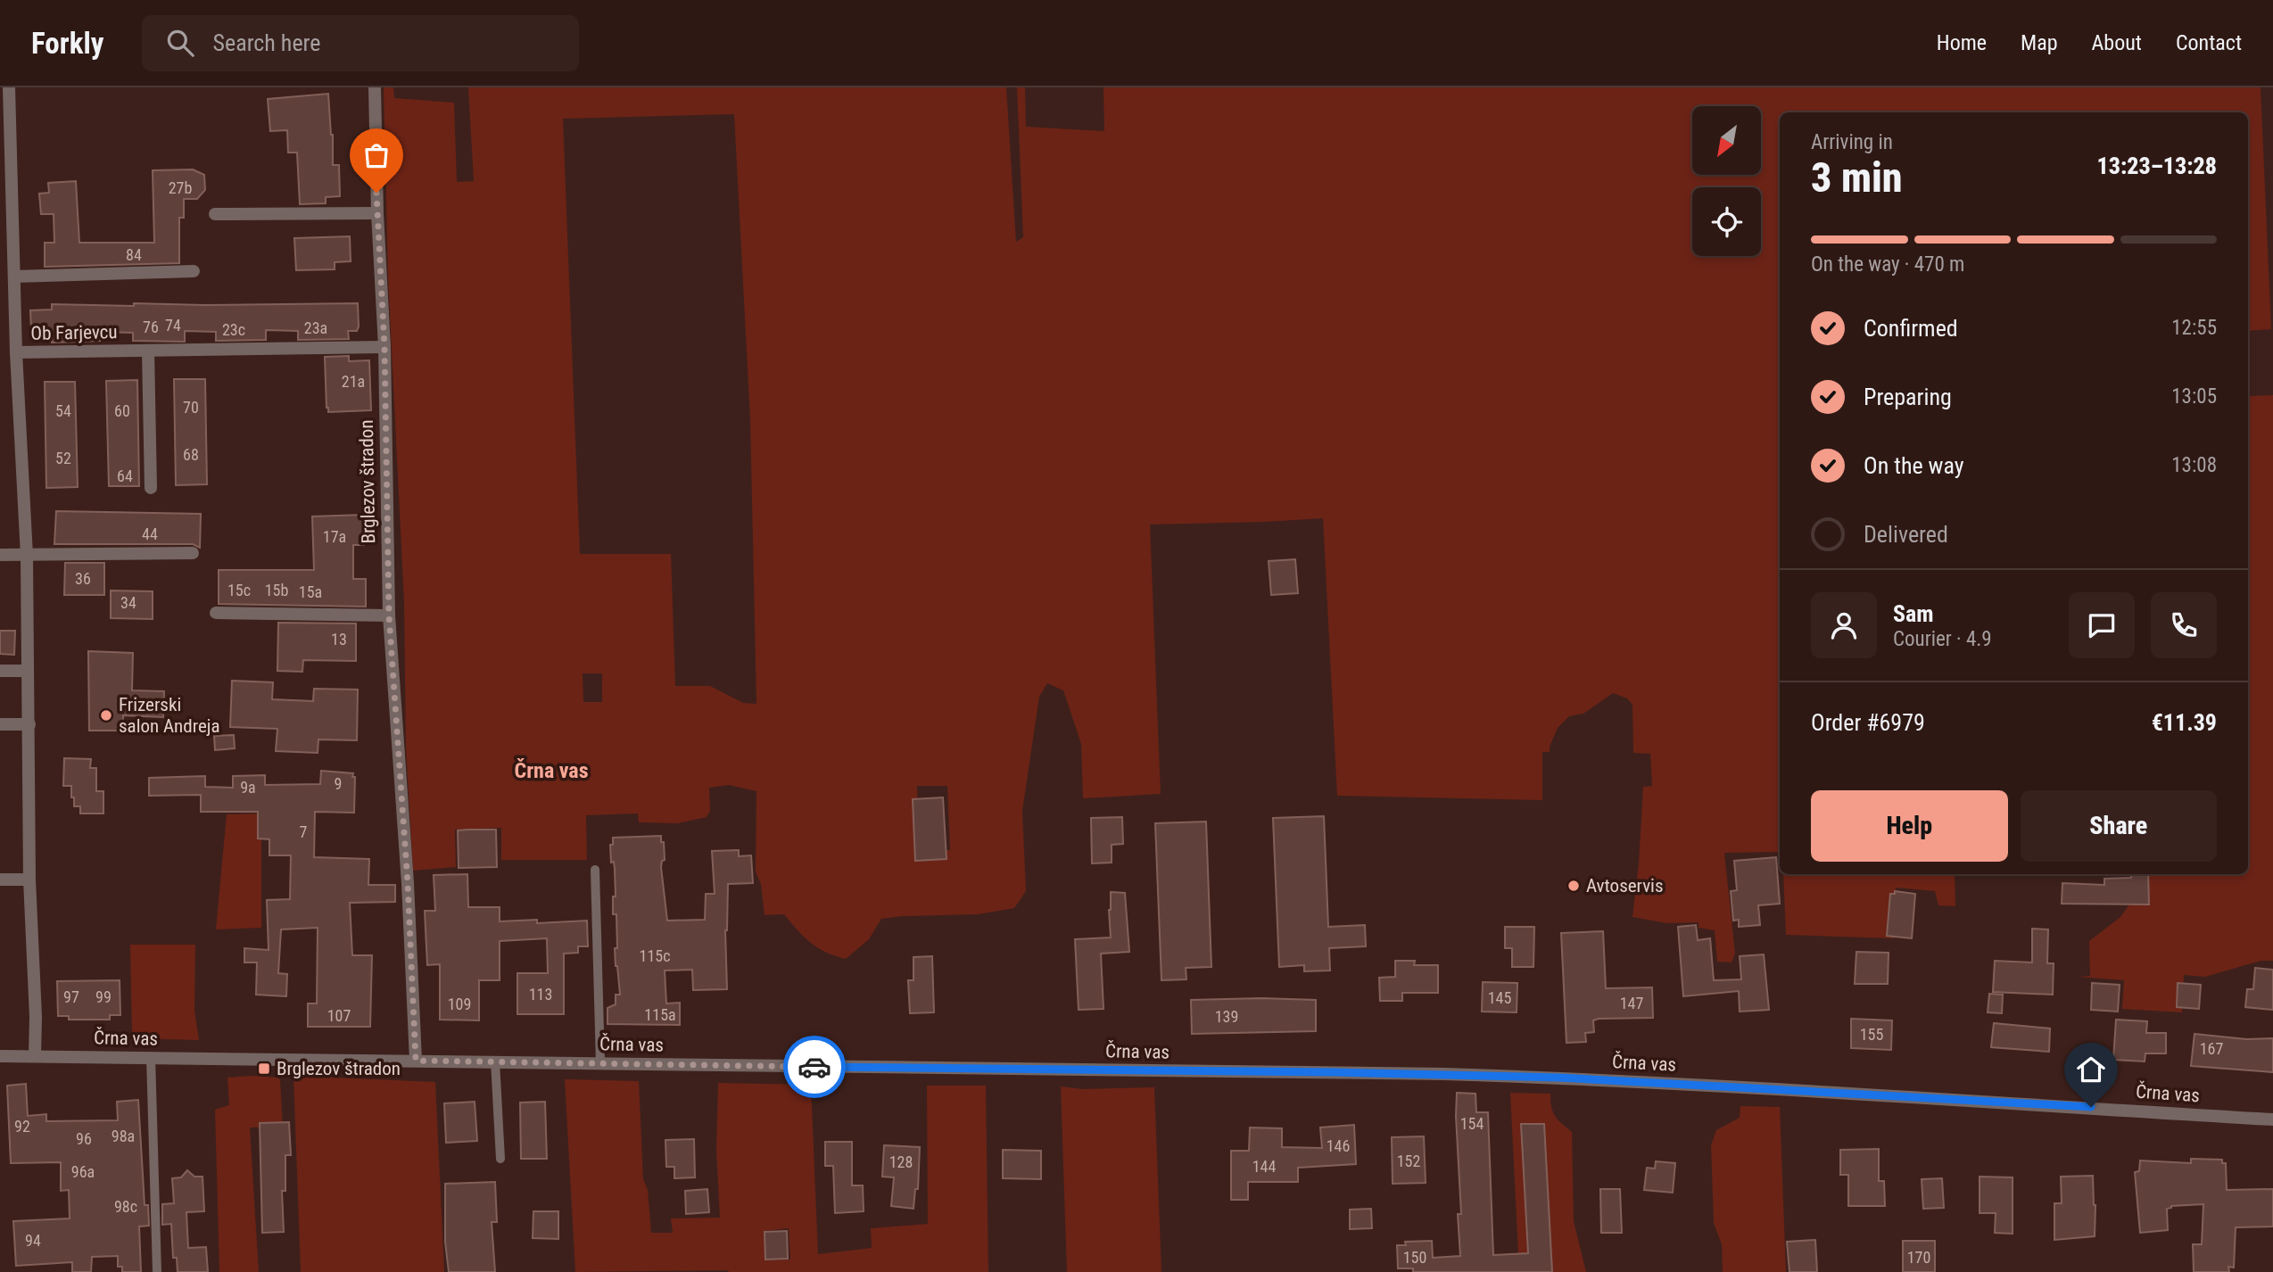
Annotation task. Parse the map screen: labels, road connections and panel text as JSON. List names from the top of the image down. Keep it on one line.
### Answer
{"streets":{"street":["Ob Farjevcu","Brglezov štradon","Črna vas"]},"crossings":[["Ob Farjevcu","Brglezov štradon"],["Ob Farjevcu","Črna vas"],["Brglezov štradon","Črna vas"]],"districts":["Črna vas"],"places":{"other":["Frizerski salon Andreja","Avtoservis"],"transit":["Brglezov štradon"]},"house_numbers":["27b","84","74","76","23a","23c","21a","70","54","60","68","52","64","44","17a","36","15c","15b","15a","34","13","9","9a","7","115c","113","97","99","145","147","109","115a","107","139","155","167","154","92","98a","96","146","152","128","144","96a","98c","94","150","170"],"north":"bottom left","page":{"header":"Forkly","search":"Search here","nav":["Home","Map","About","Contact"],"heading":["3 min","Arriving in","13:23–13:28"],"panel":["Sam","Courier · 4.9","Order #6979","€11.39"],"bar":"On the way · 470 m","list":[["Confirmed","12:55"],["Preparing","13:05"],["On the way","13:08"],"Delivered"],"buttons":["Help","Share"]}}
